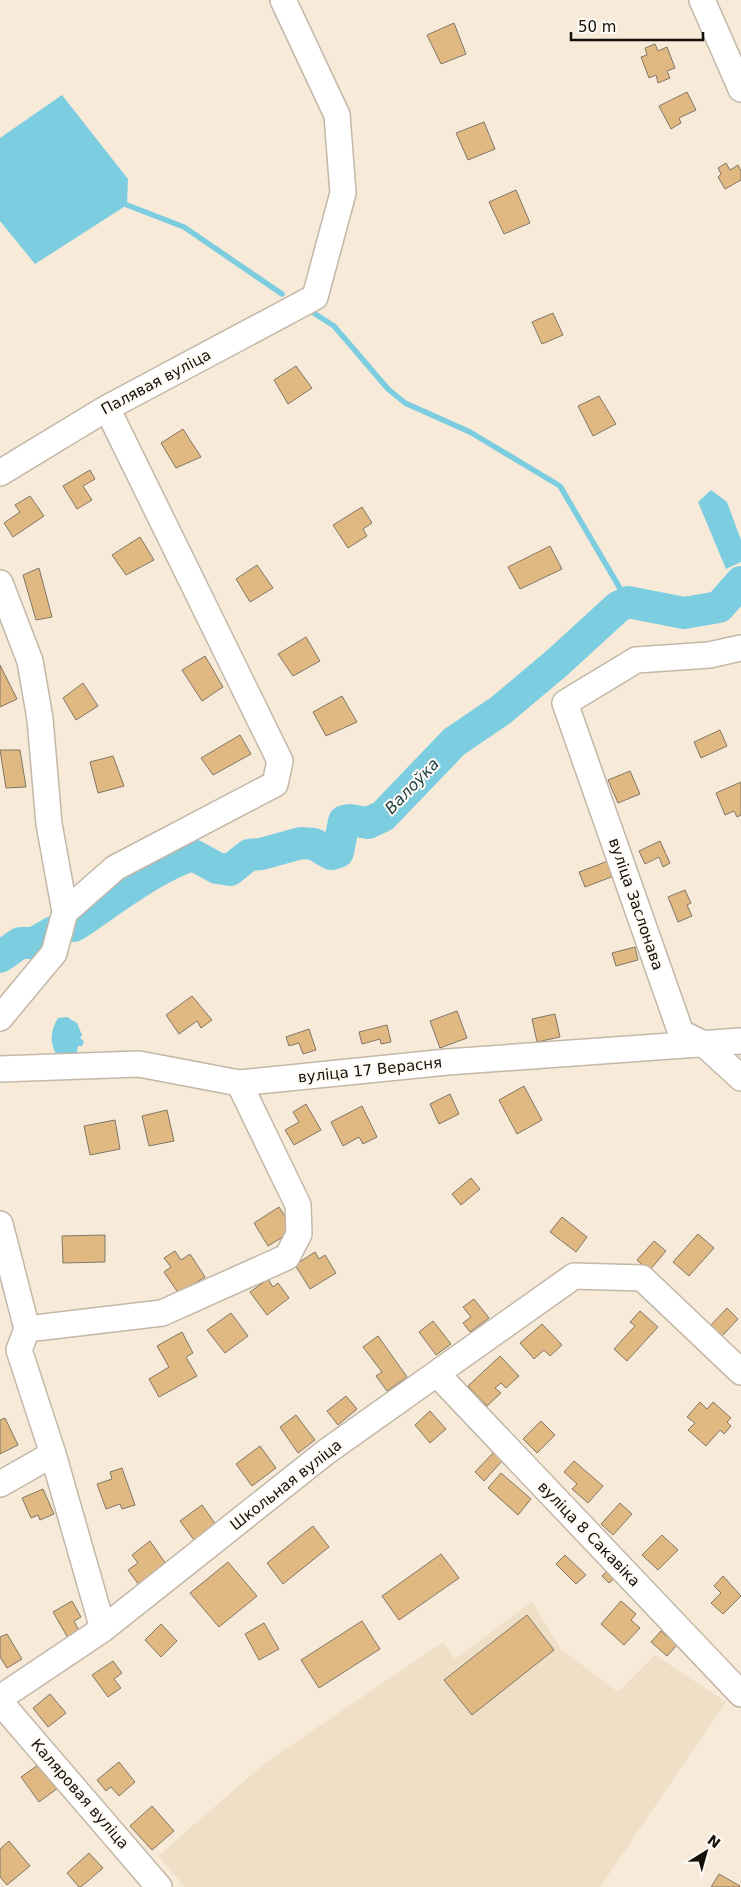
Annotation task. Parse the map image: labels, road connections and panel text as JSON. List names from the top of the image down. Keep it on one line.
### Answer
{"streets":{"street":["Палявая вуліца","вуліца Заслонава","вуліца 17 Верасня","Школьная вуліца","вуліца 8 Сакавіка","Каляровая вуліца"]},"crossings":[["вуліца Заслонава","вуліца 17 Верасня"],["Школьная вуліца","вуліца 8 Сакавіка"]],"water":["Валоўка"],"scale_bar":"50 m","north":"top right"}
